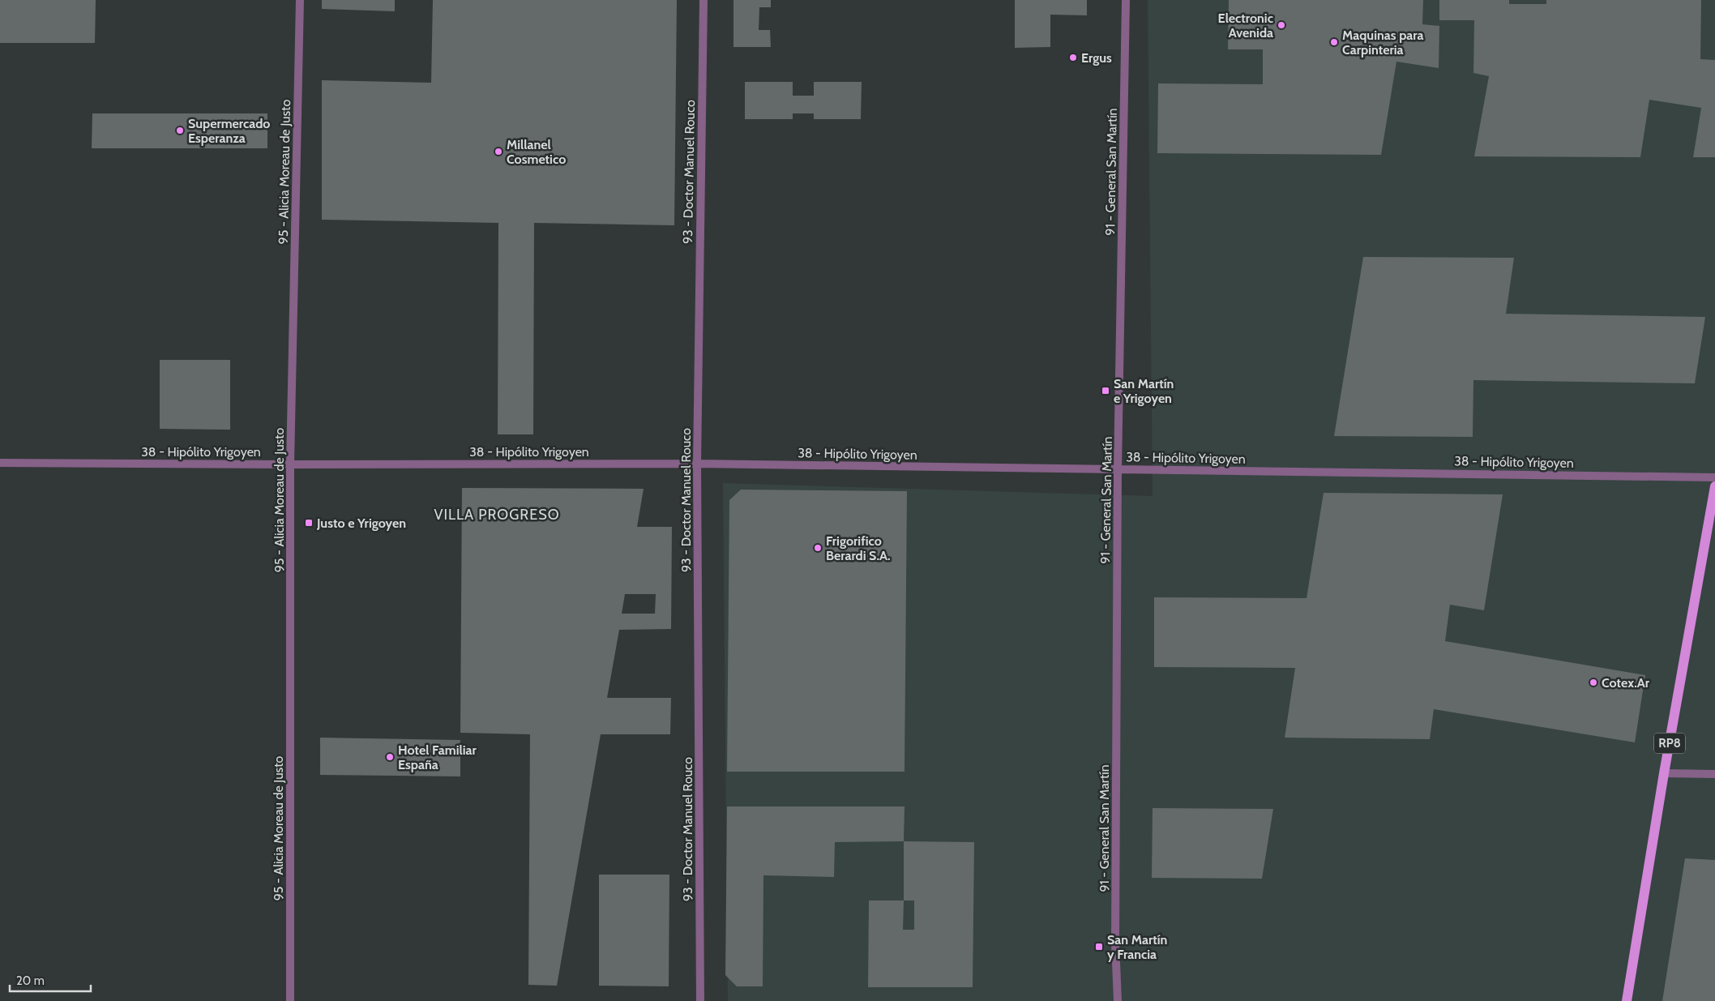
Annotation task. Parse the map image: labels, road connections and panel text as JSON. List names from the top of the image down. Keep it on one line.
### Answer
{"streets":{"main road":["RP8"],"street":["95 - Alicia Moreau de Justo","93 - Doctor Manuel Rouco","91 - General San Martín","38 - Hipólito Yrigoyen"]},"crossings":[["95 - Alicia Moreau de Justo","38 - Hipólito Yrigoyen"],["93 - Doctor Manuel Rouco","38 - Hipólito Yrigoyen"],["91 - General San Martín","38 - Hipólito Yrigoyen"]],"districts":["VILLA PROGRESO"],"places":{"other":["Electronic Avenida","Maquinas para Carpinteria","Ergus","Supermercado Esperanza","Millanel Cosmetico","Frigorifico Berardi S.A.","Cotex.Ar","Hotel Familiar España"],"transit":["San Martín e Yrigoyen","Justo e Yrigoyen","San Martín y Francia"]},"scale_bar":"20 m"}
